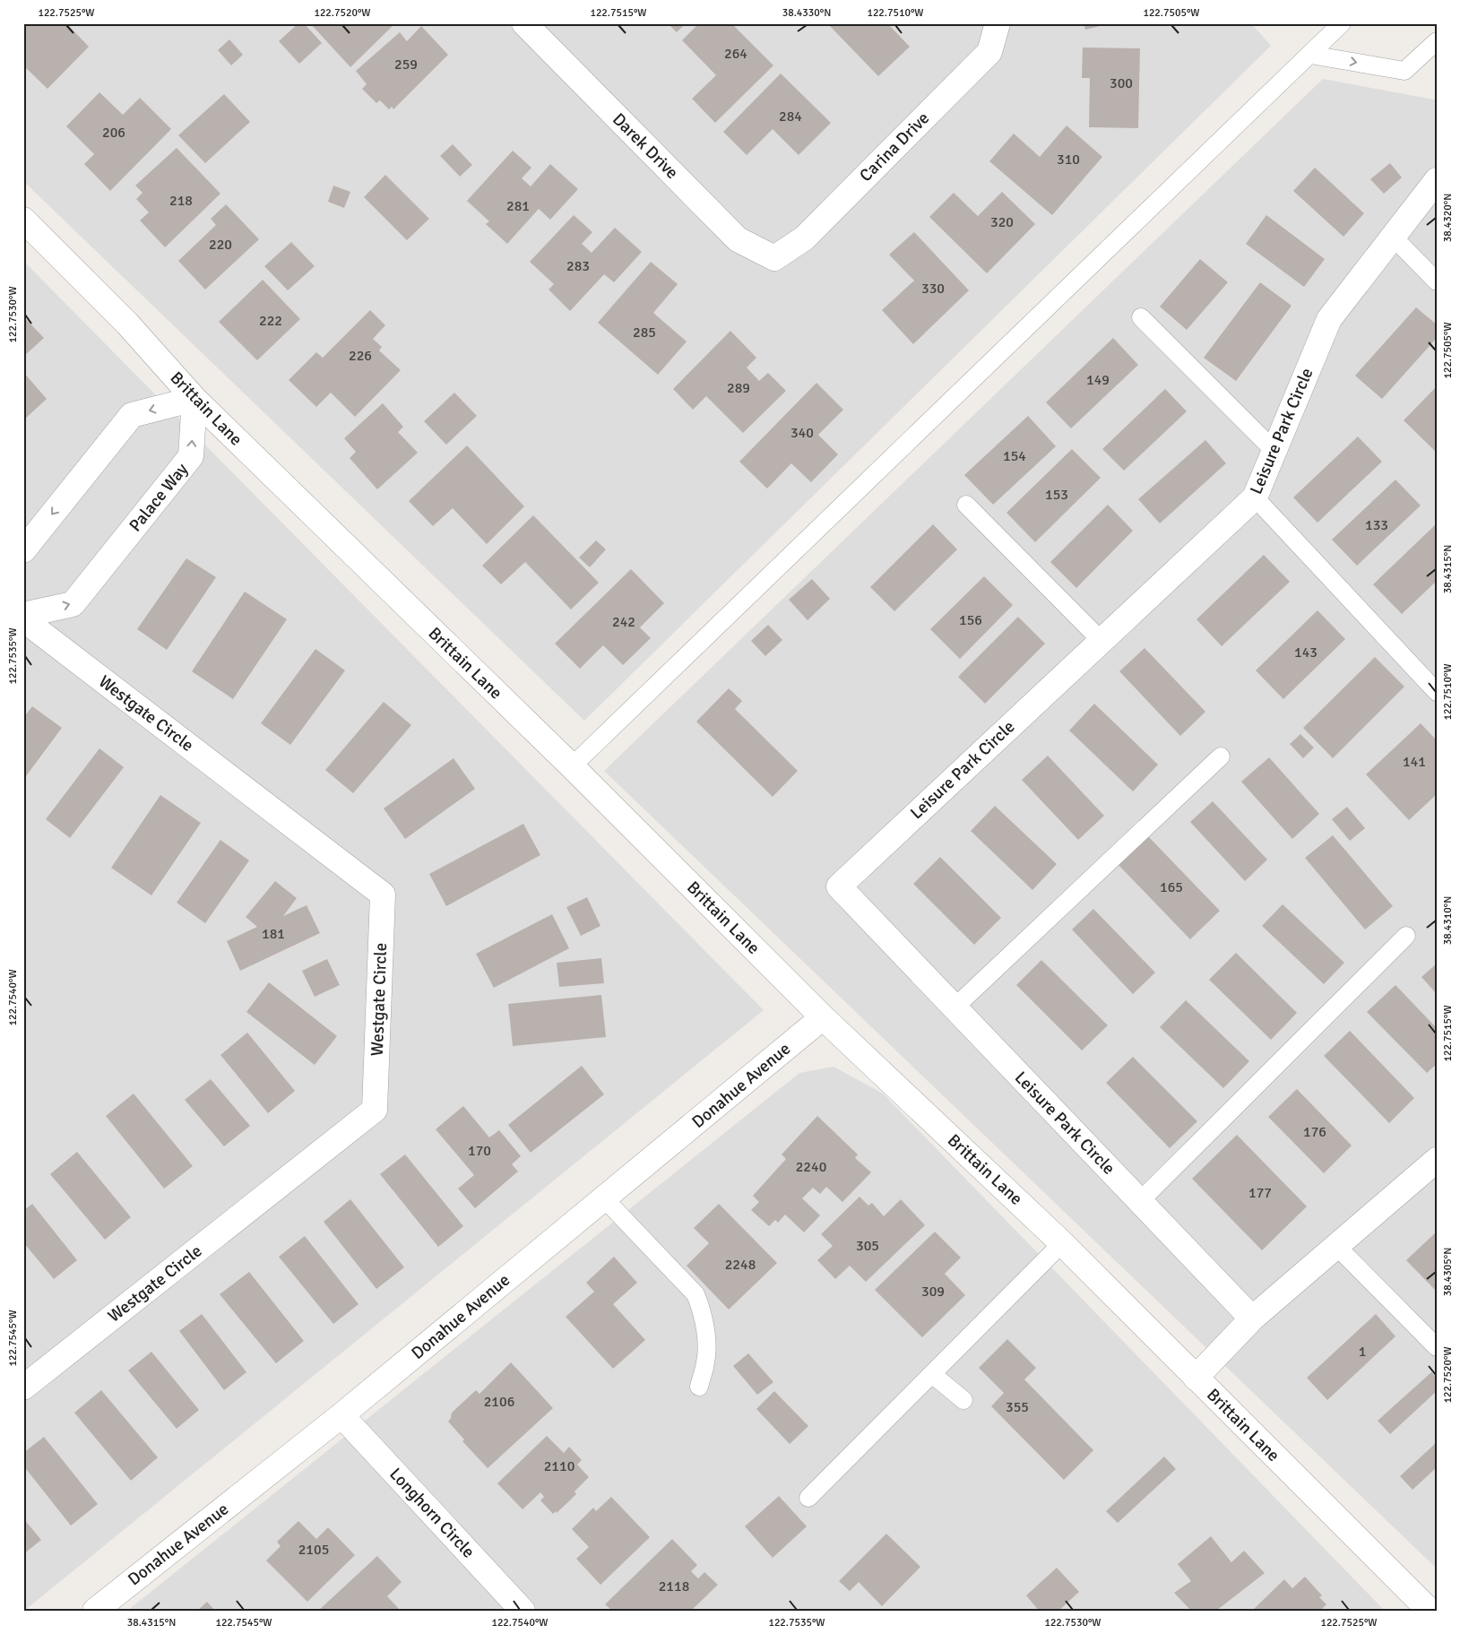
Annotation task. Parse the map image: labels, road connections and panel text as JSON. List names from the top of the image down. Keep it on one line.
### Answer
{"streets":{"street":["Darek Drive","Carina Drive","Brittain Lane","Leisure Park Circle","Palace Way","Westgate Circle","Donahue Avenue","Longhorn Circle"]},"crossings":[["Darek Drive","Carina Drive"],["Brittain Lane","Palace Way"],["Brittain Lane","Donahue Avenue"],["Donahue Avenue","Longhorn Circle"]],"house_numbers":["264","259","300","284","206","310","218","281","320","220","283","330","222","285","226","149","289","340","154","153","133","156","242","143","141","165","181","176","170","2240","177","305","2248","309","1","2106","355","2110","2105","2118"],"coordinates":["122.7525°W","122.7520°W","122.7515°W","38.4330°N","122.7510°W","122.7505°W","38.4320°N","122.7530°W","38.4315°N","122.7535°W","38.4310°N","122.7540°W","38.4305°N","122.7545°W"]}
